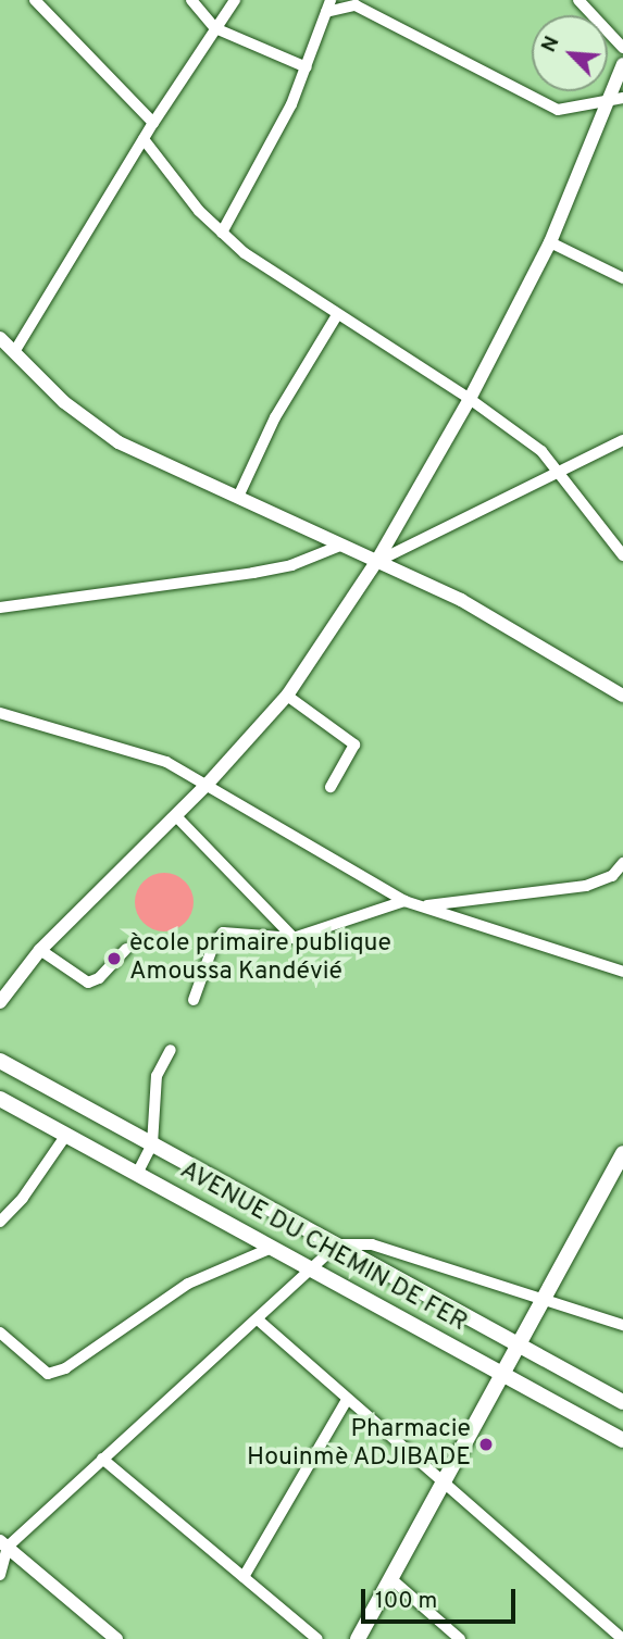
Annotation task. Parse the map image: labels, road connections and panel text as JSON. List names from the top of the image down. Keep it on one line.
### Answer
{"streets":{"main road":["AVENUE DU CHEMIN DE FER"]},"places":["ècole primaire publique Amoussa Kandévié","Pharmacie Houinmè ADJIBADE"],"scale_bar":"100 m","north":"top left"}
